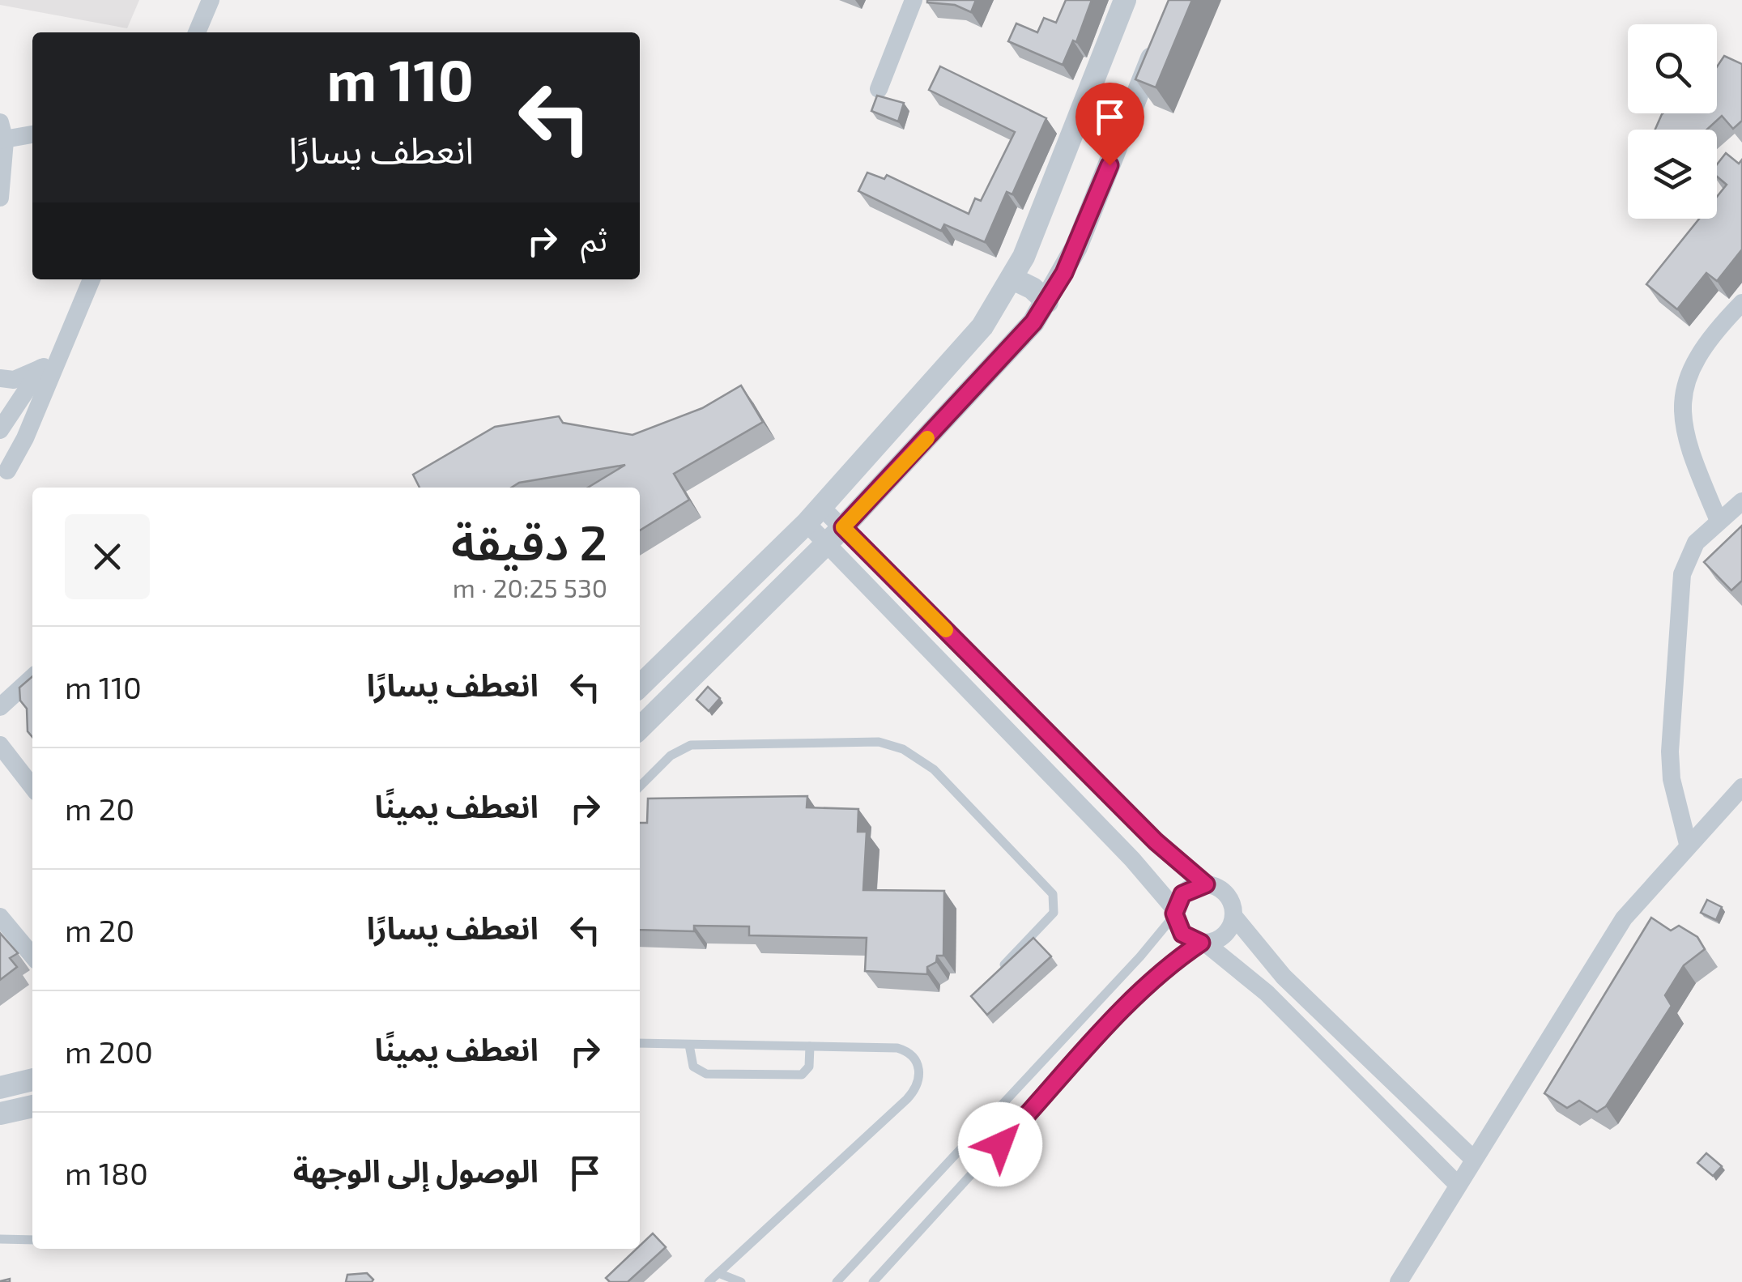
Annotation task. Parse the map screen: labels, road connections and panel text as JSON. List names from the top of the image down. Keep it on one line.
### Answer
{"page":{"turn":["110 m","انعطف يسارًا"],"then":"ثم","heading":["2 دقيقة","530 m · 20:25"],"list":[{"name":"انعطف يسارًا","value":"110 m"},{"name":"انعطف يمينًا","value":"20 m"},{"name":"انعطف يسارًا","value":"20 m"},{"name":"انعطف يمينًا","value":"200 m"},{"name":"الوصول إلى الوجهة","value":"180 m"}]}}
